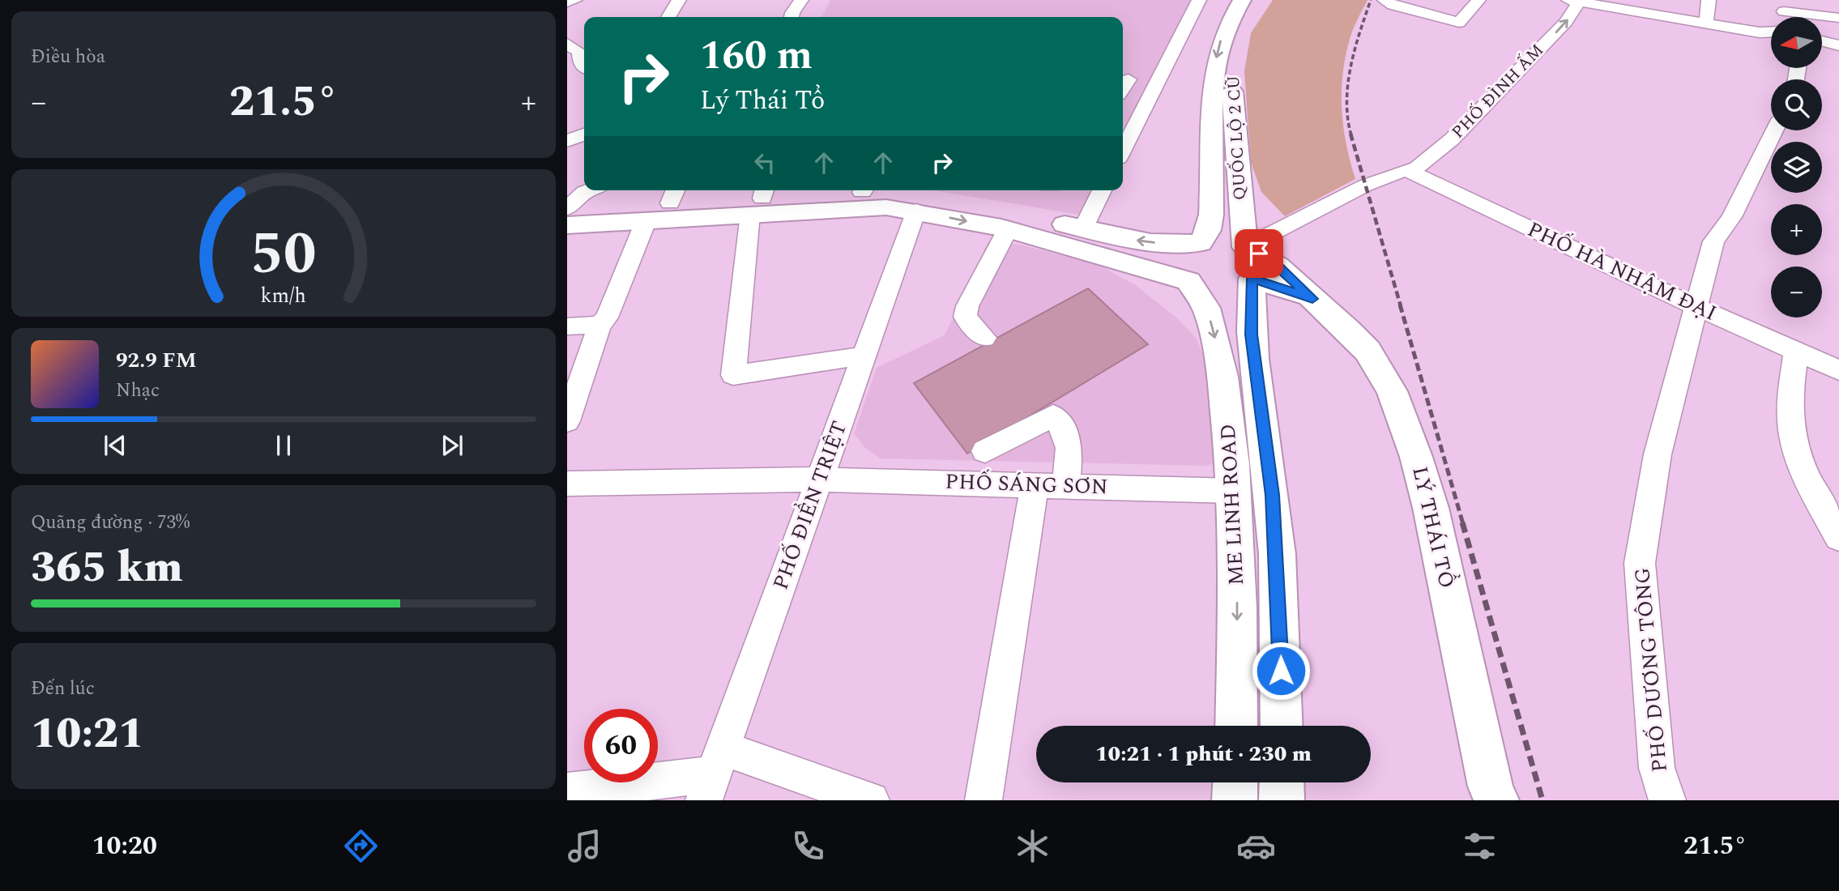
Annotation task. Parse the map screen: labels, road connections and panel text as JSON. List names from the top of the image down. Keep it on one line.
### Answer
{"streets":{"main road":["QUỐC LỘ 2 CŨ","ME LINH ROAD","LÝ THÁI TỔ"],"street":["PHỐ ĐÌNH ẤM","PHỐ HÀ NHẬM ĐẠI","PHỐ SÁNG SƠN","PHỐ ĐIỂN TRIỆT","PHỐ DƯƠNG TÔNG"]},"crossings":[["PHỐ ĐÌNH ẤM","QUỐC LỘ 2 CŨ"],["PHỐ ĐÌNH ẤM","PHỐ HÀ NHẬM ĐẠI"],["PHỐ ĐÌNH ẤM","ME LINH ROAD"],["PHỐ ĐÌNH ẤM","LÝ THÁI TỔ"],["QUỐC LỘ 2 CŨ","ME LINH ROAD"],["QUỐC LỘ 2 CŨ","LÝ THÁI TỔ"],["PHỐ HÀ NHẬM ĐẠI","PHỐ DƯƠNG TÔNG"],["PHỐ SÁNG SƠN","ME LINH ROAD"],["PHỐ SÁNG SƠN","PHỐ ĐIỂN TRIỆT"],["ME LINH ROAD","LÝ THÁI TỔ"]],"north":"left","page":{"tile":["Điều hòa",["Quãng đường · 73%","365 km"],["Đến lúc","10:21"]],"map_buttons":["+","−"],"turn":["160 m","Lý Thái Tổ"],"heat":["−","21.5°","+"],"song":["92.9 FM","Nhạc"],"limit":"60","trip":"10:21 · 1 phút · 230 m","tabs":["10:20","21.5°"],"gauge":["50","km/h"]}}
